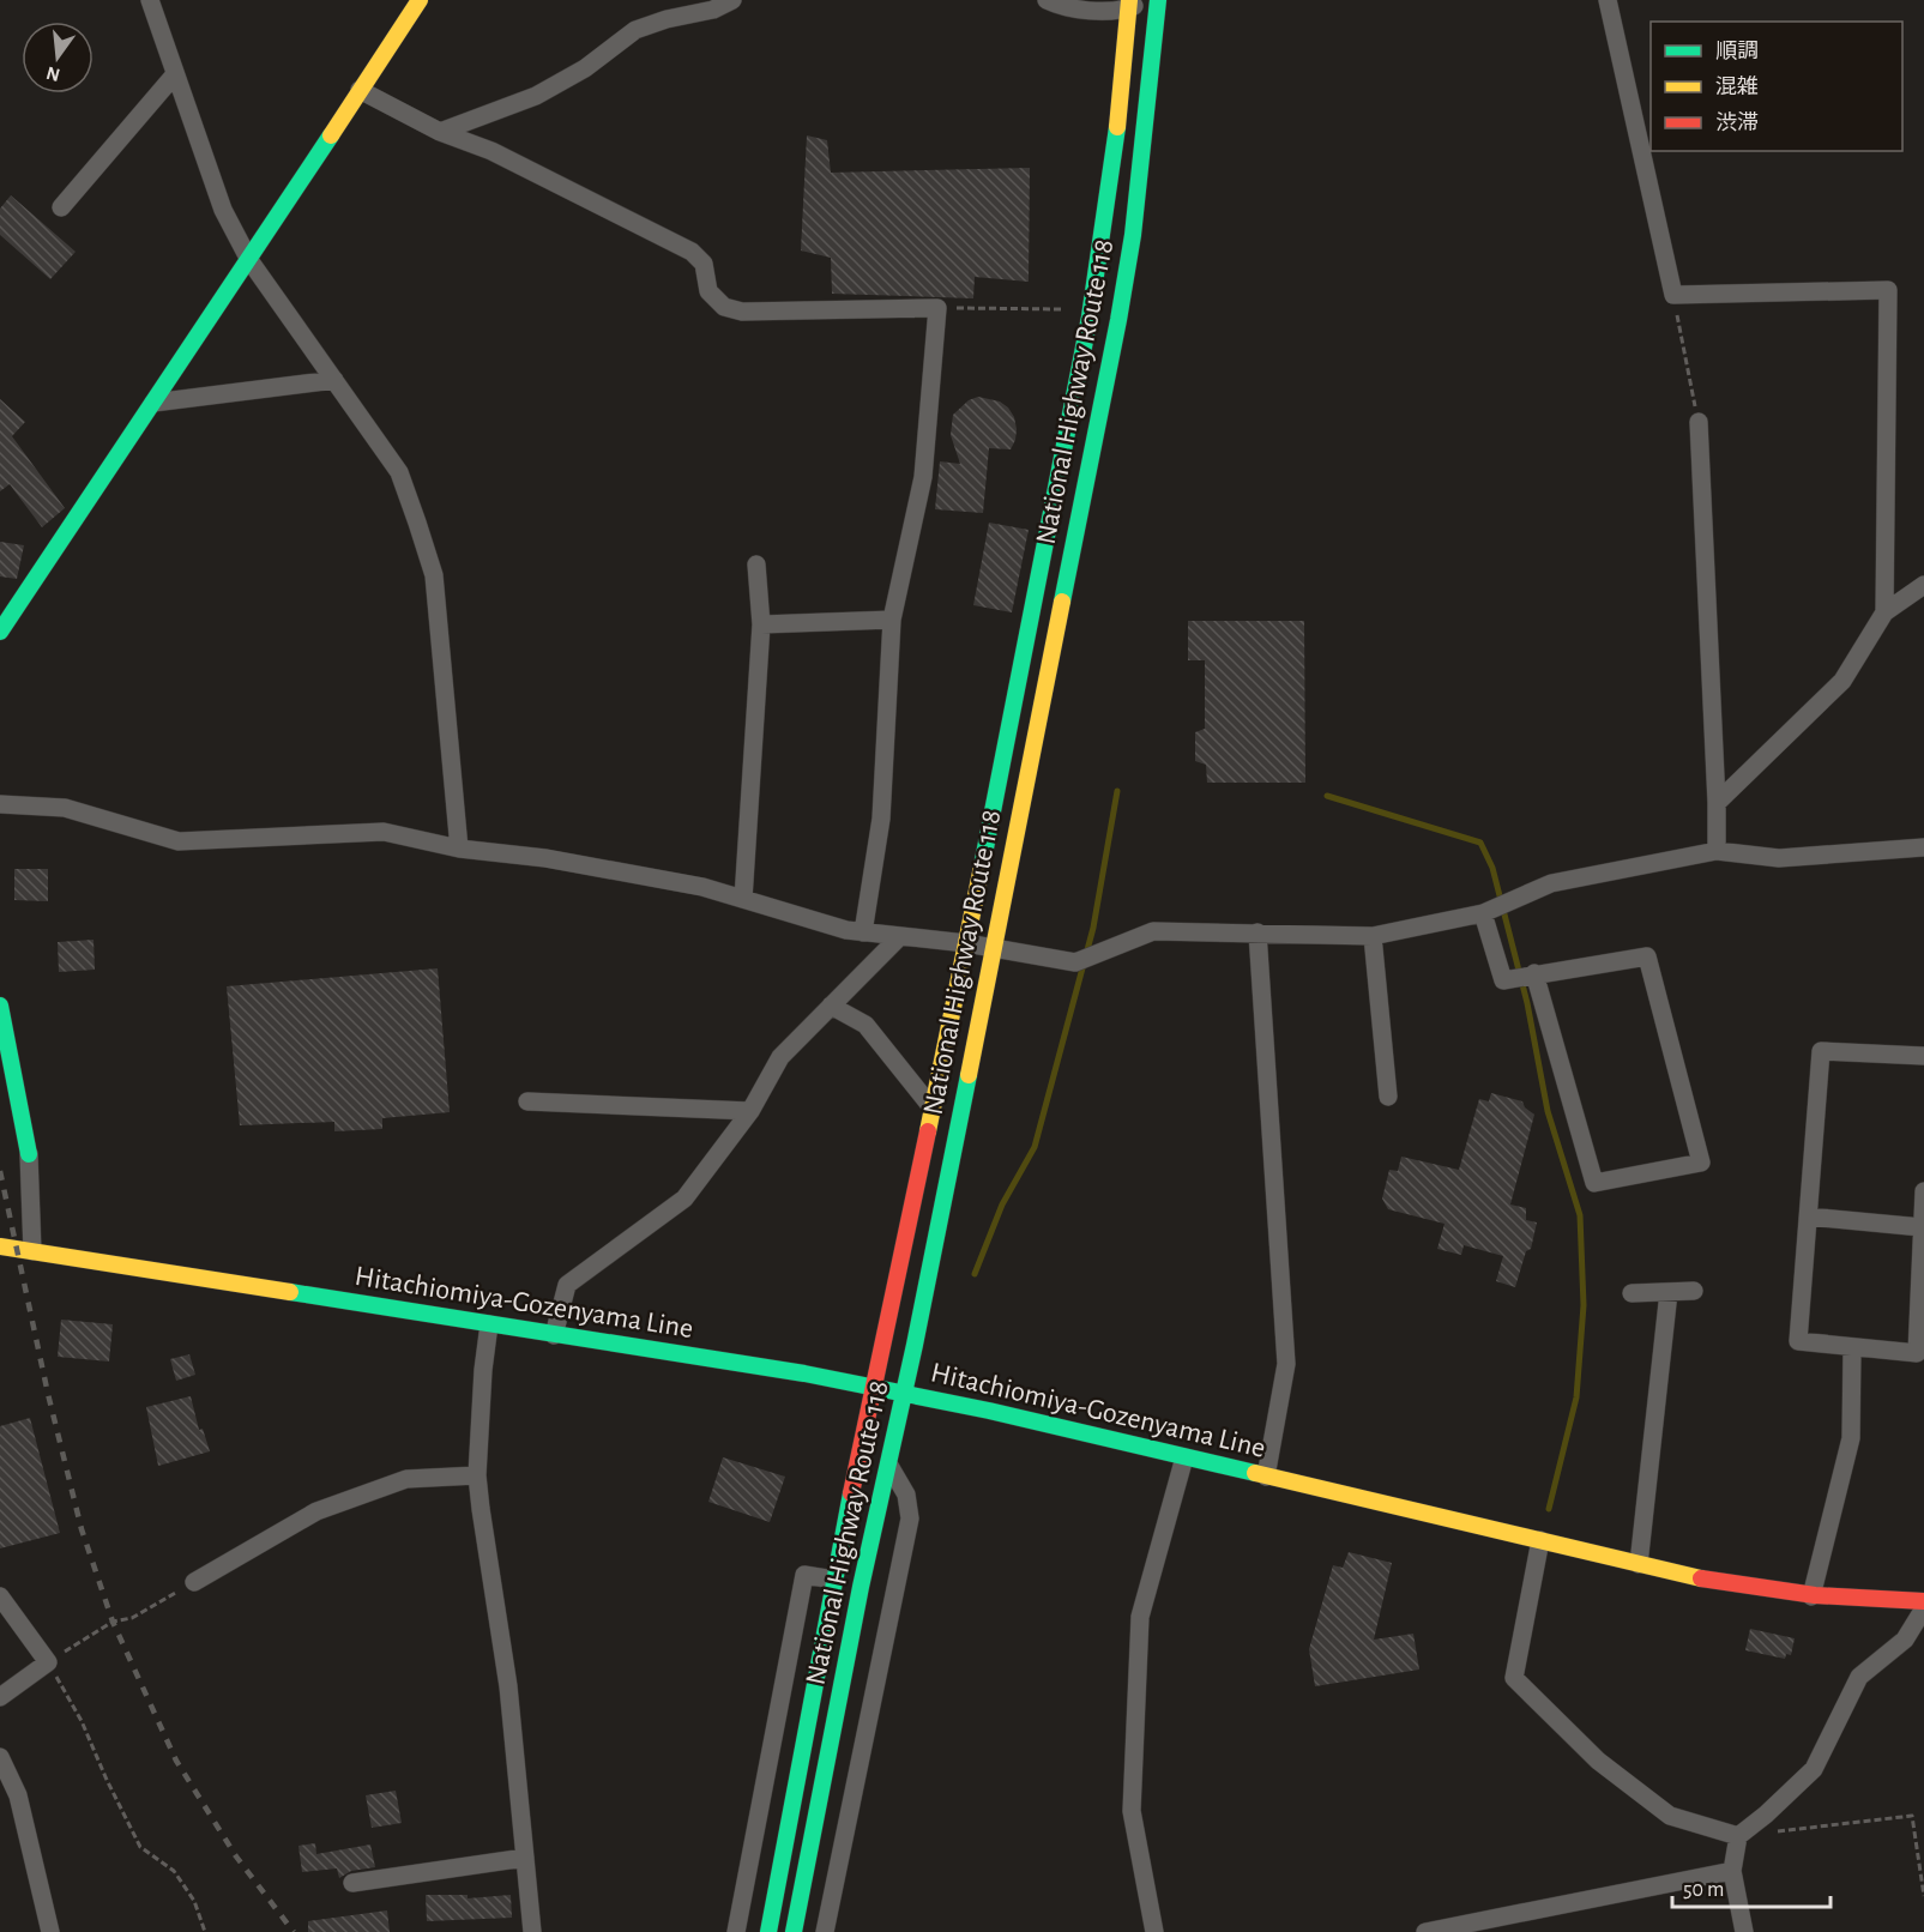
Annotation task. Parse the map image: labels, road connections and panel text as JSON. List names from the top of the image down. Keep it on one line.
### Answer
{"streets":{"main road":["National Highway Route 118","Hitachiomiya-Gozenyama Line"]},"crossings":[["National Highway Route 118","Hitachiomiya-Gozenyama Line"]],"legend":["順調","混雑","渋滞"],"scale_bar":"50 m","north":"bottom"}
